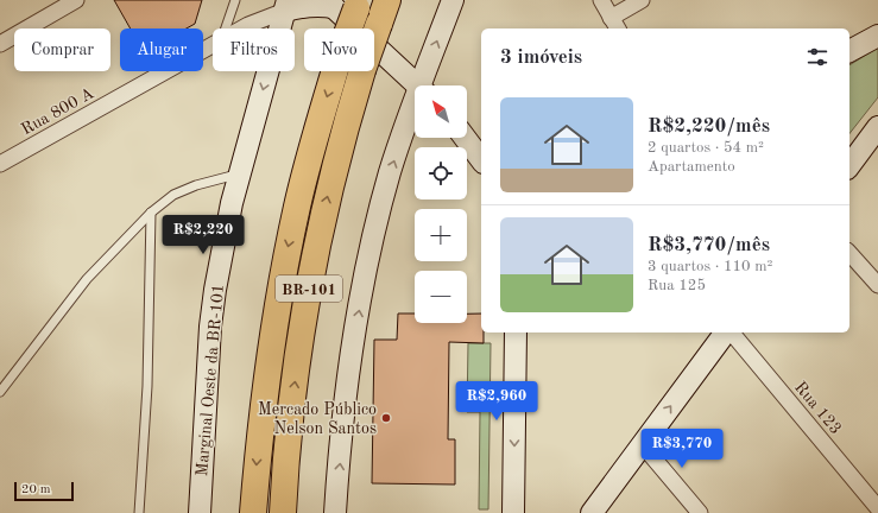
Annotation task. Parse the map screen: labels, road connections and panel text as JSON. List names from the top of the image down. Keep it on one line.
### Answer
{"streets":{"highway":["BR-101"],"main road":["Marginal Oeste da BR-101"],"street":["Rua 800 A","Rua 123"]},"crossings":[["Rua 800 A","Marginal Oeste da BR-101"]],"places":["Mercado Público Nelson Santos"],"scale_bar":"20 m","north":"top left","page":{"chip":["Comprar","Alugar","Filtros","Novo"],"heading":"3 imóveis","map_buttons":["+","−"],"list":[{"name":"R$2,220/mês","note":"2 quartos · 54 m² · Apartamento"},{"name":"R$3,770/mês","note":"3 quartos · 110 m² · Rua 125"}],"price":["R$2,220","R$2,960","R$3,770"],"scale":"20 m"}}
